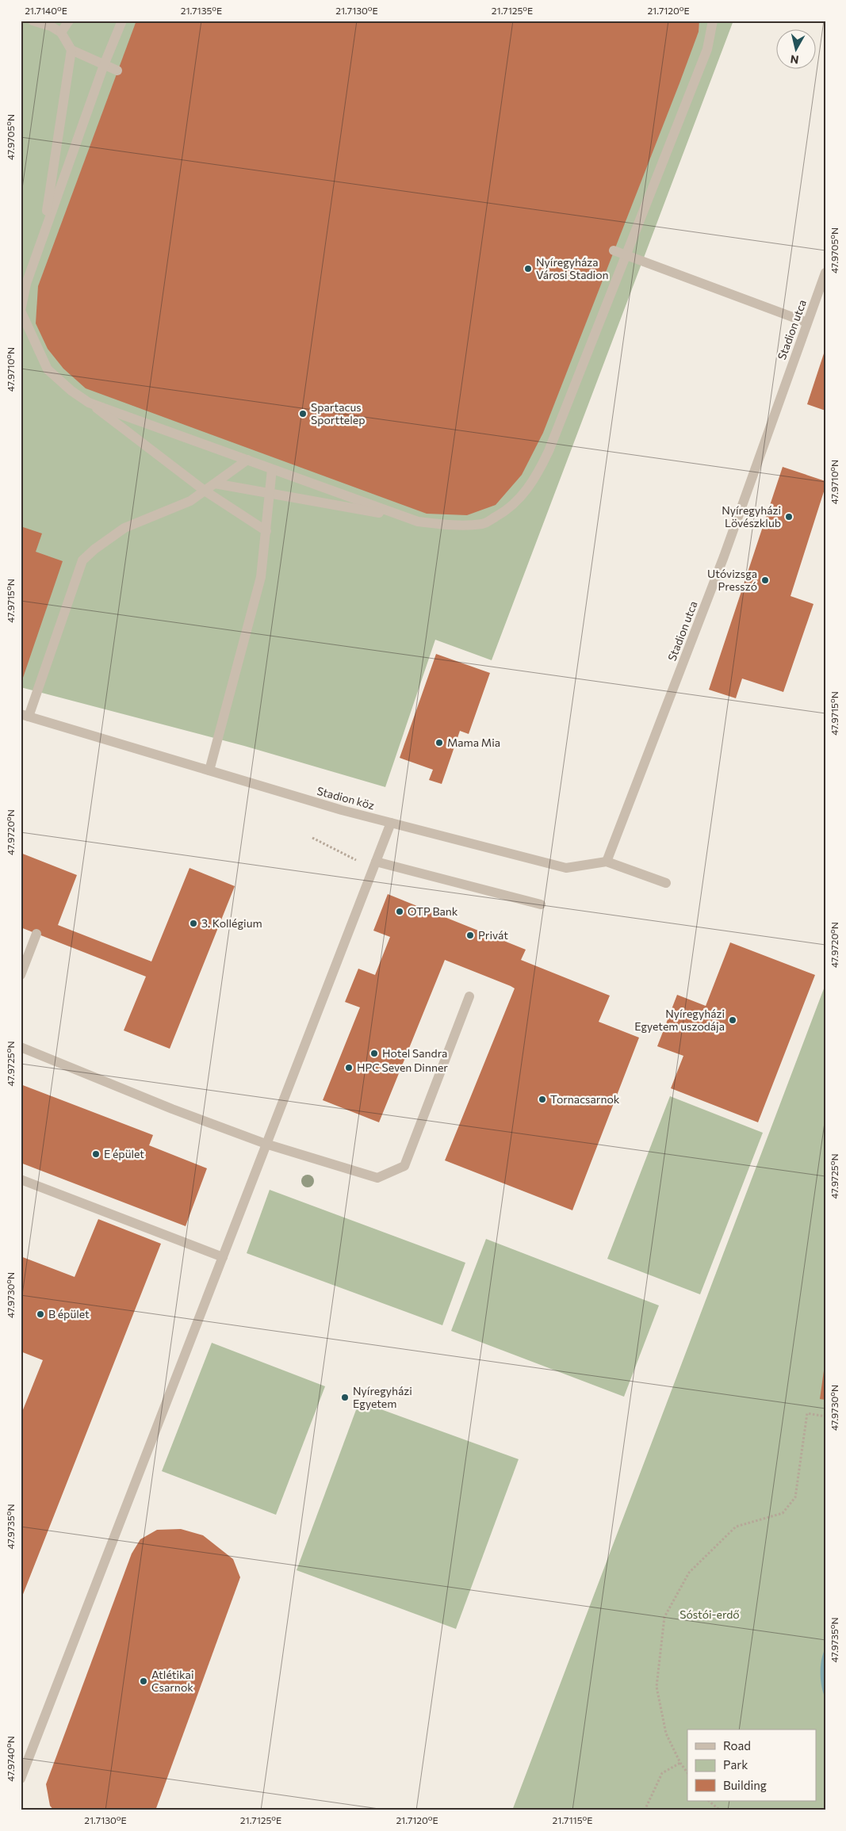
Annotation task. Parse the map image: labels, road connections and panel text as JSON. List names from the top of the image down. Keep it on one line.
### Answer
{"streets":{"street":["Stadion utca","Stadion köz"]},"crossings":[["Stadion utca","Stadion köz"]],"parks":["Sóstói-erdő"],"places":["Nyíregyháza Városi Stadion","Spartacus Sporttelep","Nyíregyházi Lövészklub","Utóvizsga Presszó","Mama Mia","OTP Bank","3. Kollégium","Privát","Nyíregyházi Egyetem uszodája","Hotel Sandra","HPC Seven Dinner","Tornacsarnok","E épület","B épület","Nyíregyházi Egyetem","Atlétikai Csarnok"],"legend":["Road","Park","Building"],"north":"bottom","coordinates":["21.7140°E","21.7135°E","21.7130°E","21.7125°E","21.7120°E","47.9705°N","47.9710°N","47.9715°N","47.9720°N","47.9725°N","47.9730°N","47.9735°N","47.9740°N","21.7115°E"]}
